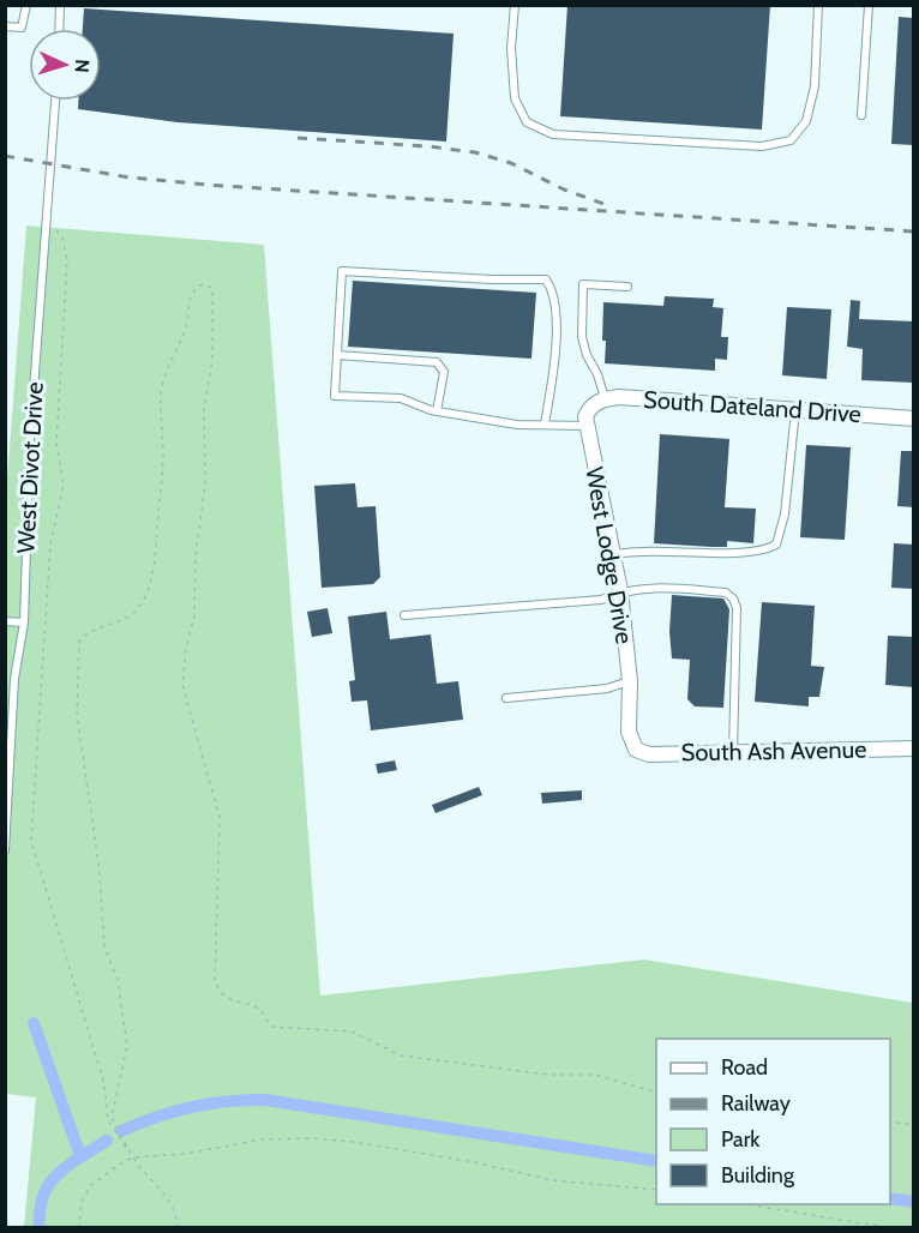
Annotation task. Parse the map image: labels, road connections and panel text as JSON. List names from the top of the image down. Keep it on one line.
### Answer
{"streets":{"street":["South Dateland Drive","West Lodge Drive","South Ash Avenue"],"lane":["West Divot Drive"]},"crossings":[["South Dateland Drive","West Lodge Drive"],["West Lodge Drive","South Ash Avenue"]],"legend":["Road","Railway","Park","Building"],"north":"right"}
